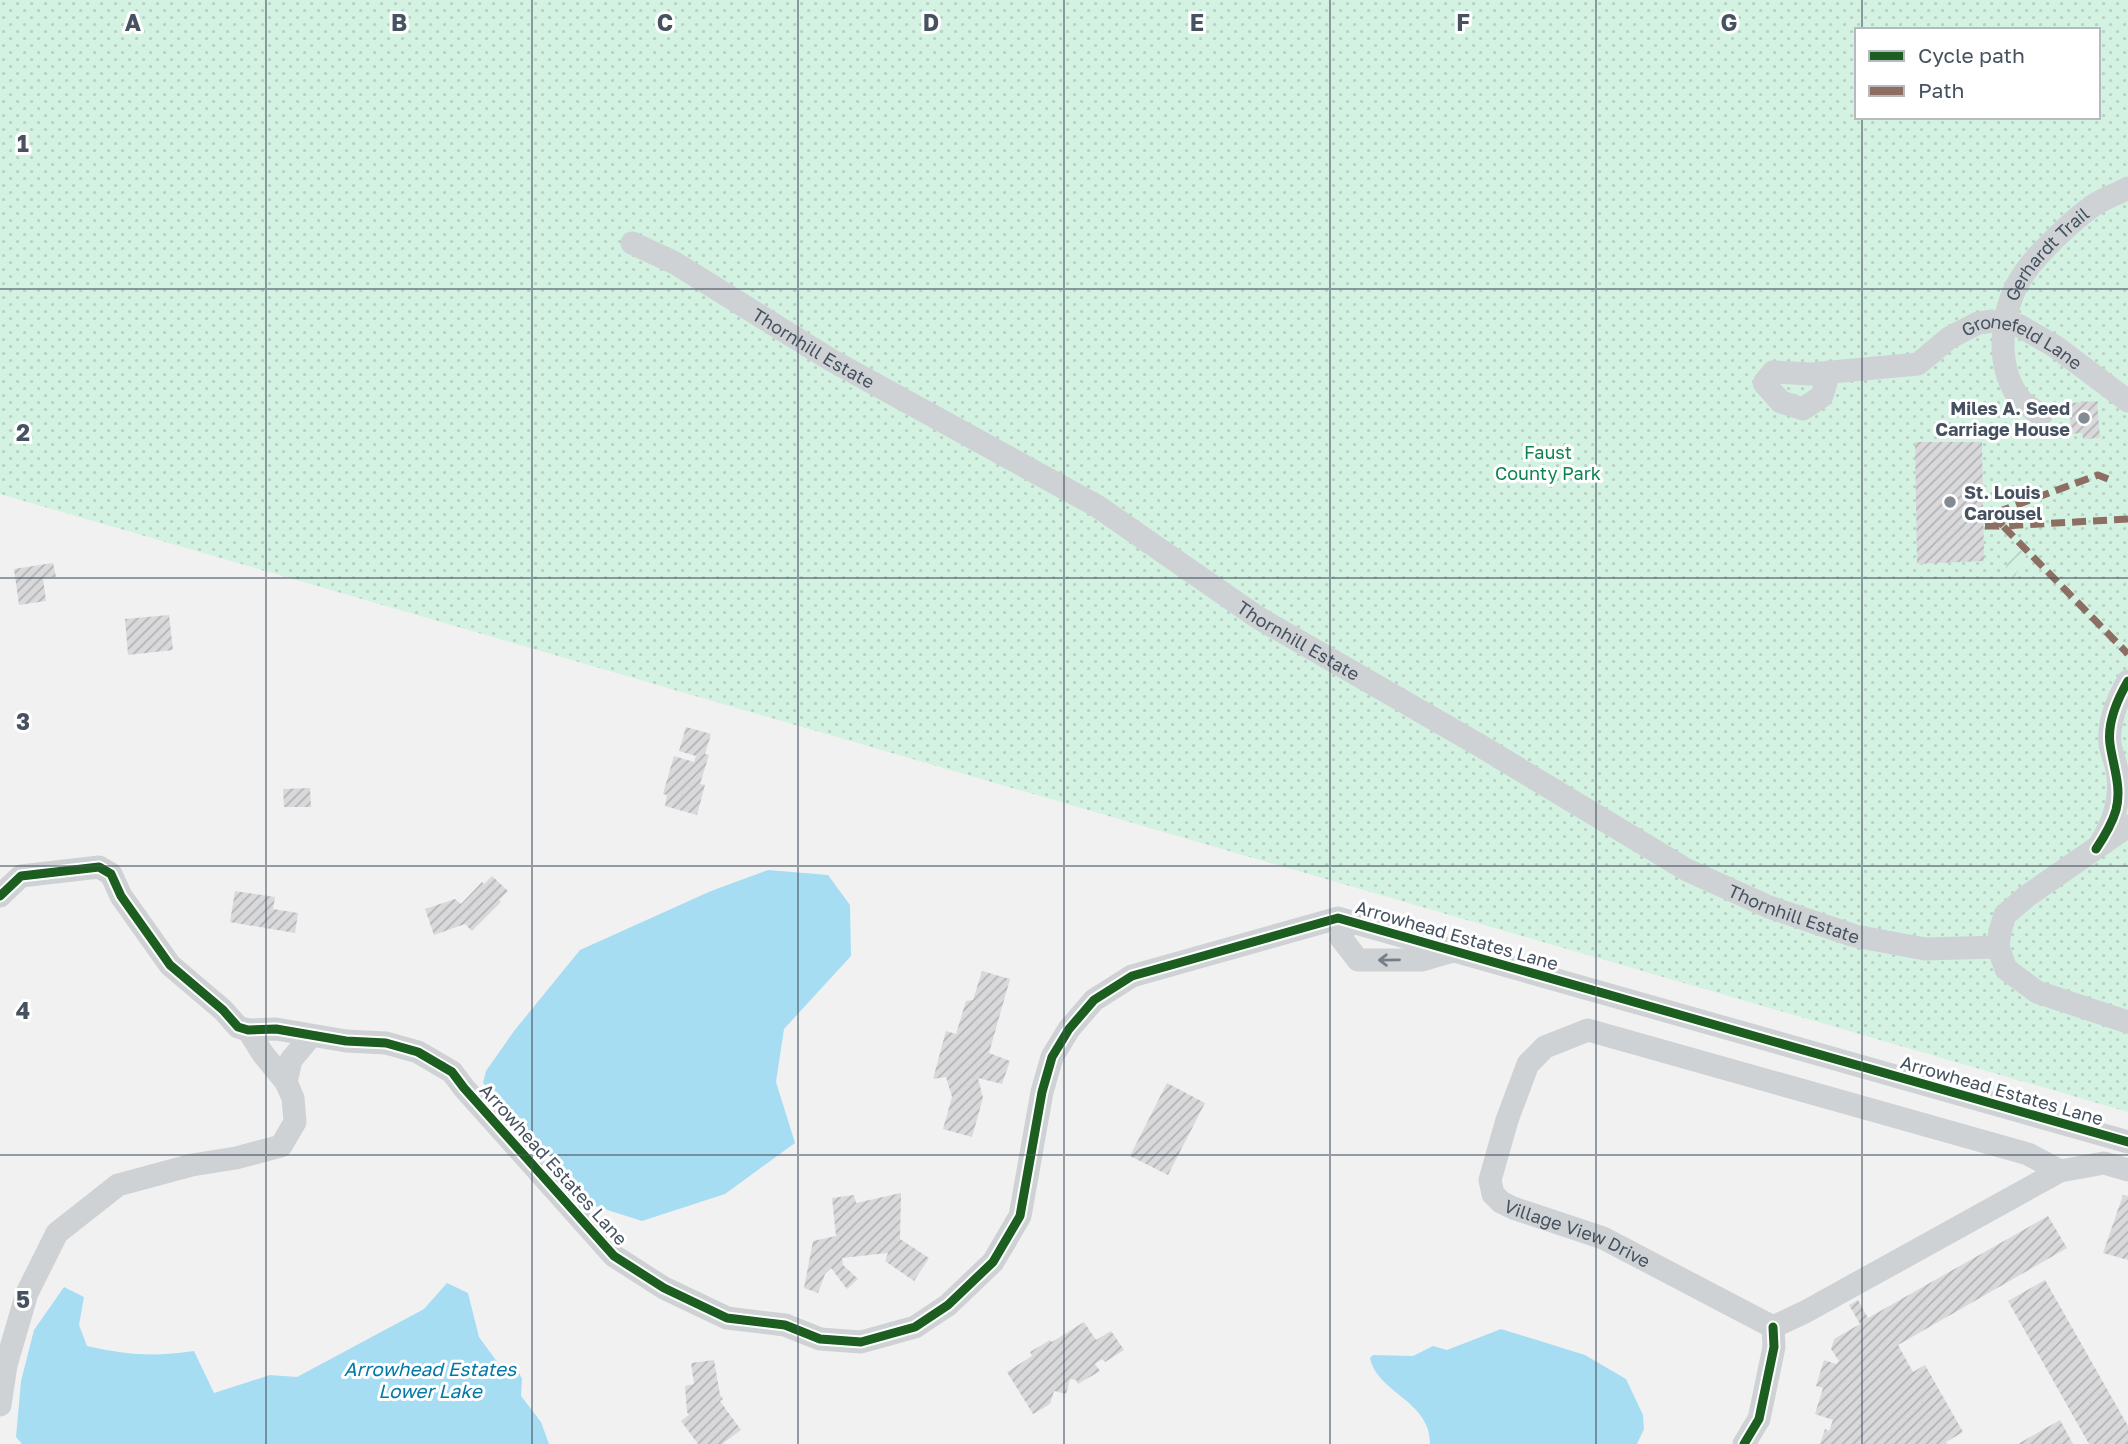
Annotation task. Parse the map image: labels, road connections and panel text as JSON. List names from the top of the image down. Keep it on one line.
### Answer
{"streets":{"street":["Gerhardt Trail","Thornhill Estate","Gronefeld Lane","Arrowhead Estates Lane","Village View Drive"]},"crossings":[["Gerhardt Trail","Gronefeld Lane"]],"water":["Arrowhead Estates Lower Lake"],"parks":["Faust County Park"],"places":["Miles A. Seed Carriage House","St. Louis Carousel"],"legend":["Cycle path","Path"],"grid":{"columns":["A","B","C","D","E","F","G"],"rows":["1","2","3","4","5"]}}
